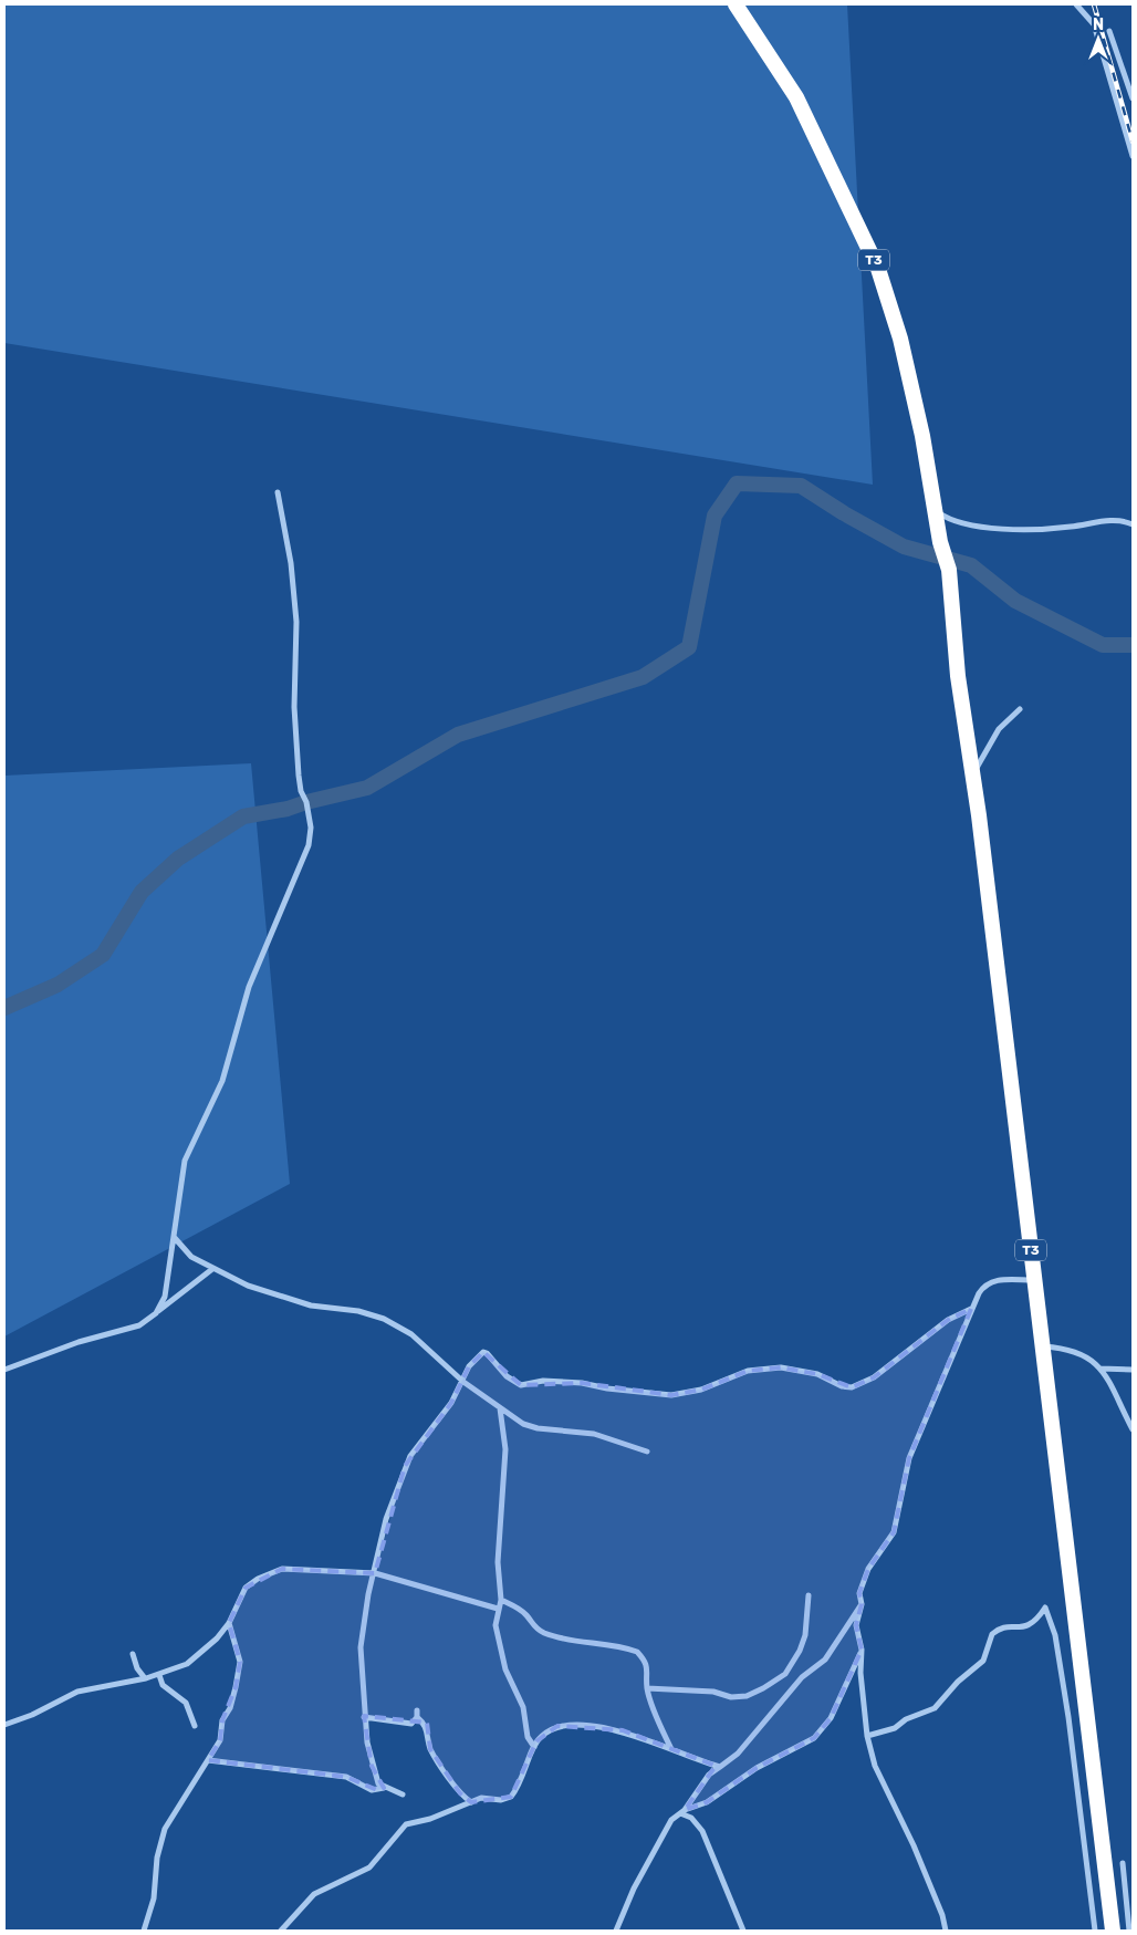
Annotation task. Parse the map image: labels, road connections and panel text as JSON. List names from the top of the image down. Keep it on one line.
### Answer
{"streets":{"highway":["T3"]},"north":"top"}
